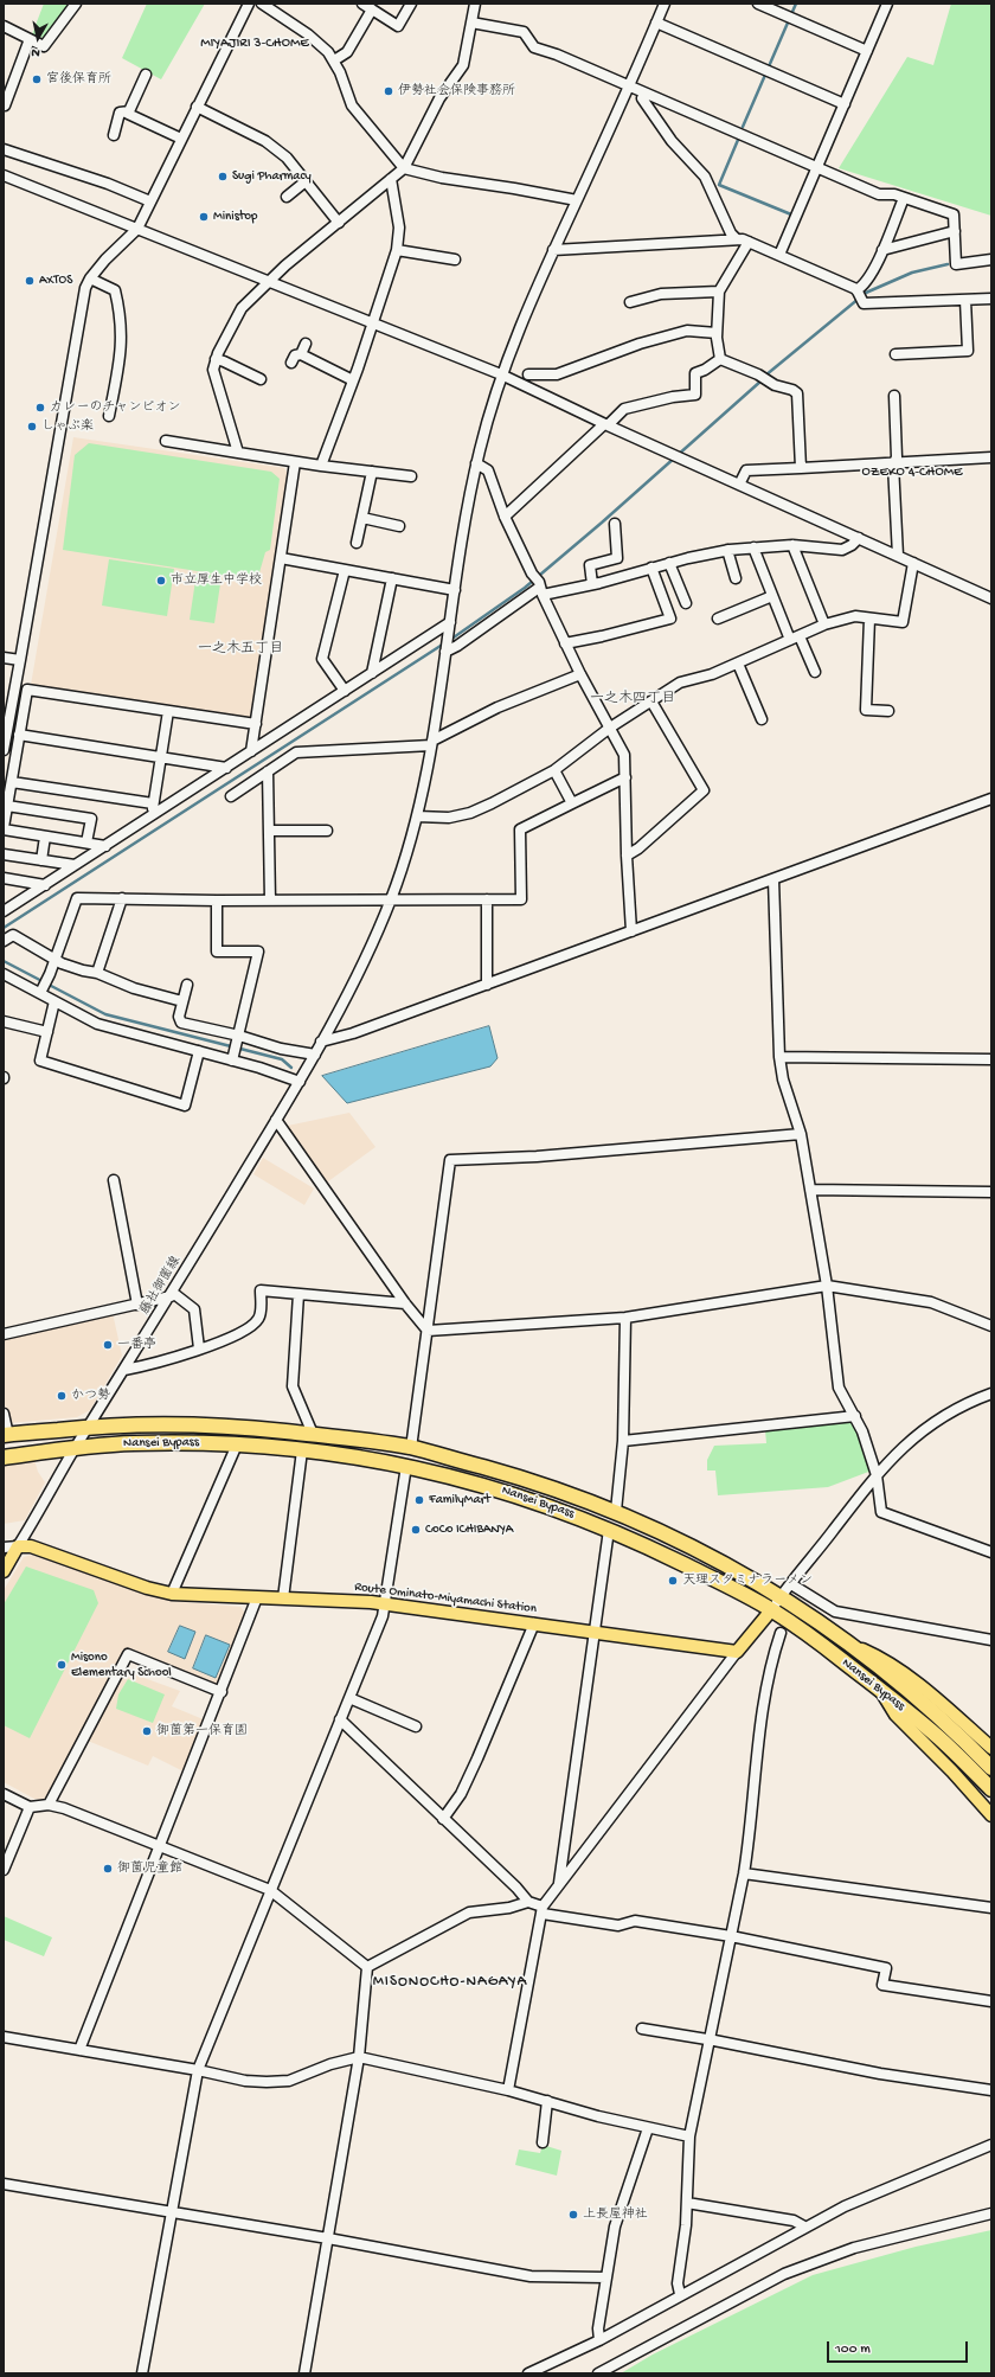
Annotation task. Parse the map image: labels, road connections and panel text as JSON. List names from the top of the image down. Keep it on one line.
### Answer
{"streets":{"highway":["Nansei Bypass"],"main road":["Route Ominato-Miyamachi Station"],"street":["藤社御薗線"]},"crossings":[["藤社御薗線","Nansei Bypass"],["藤社御薗線","Route Ominato-Miyamachi Station"]],"districts":["MIYAJIRI 3-CHOME","OZEKO 4-CHOME","一之木五丁目","一之木四丁目","MISONOCHO-NAGAYA"],"places":["宮後保育所","伊勢社会保険事務所","Sugi Pharmacy","Ministop","AXTOS","カレーのチャンピオン","しゃぶ楽","市立厚生中学校","一番亭","かつ勢","FamilyMart","CoCo ICHIBANYA","天理スタミナラーメン","Misono Elementary School","御薗第一保育園","御薗児童館","上長屋神社"],"scale_bar":"100 m","north":"bottom"}
